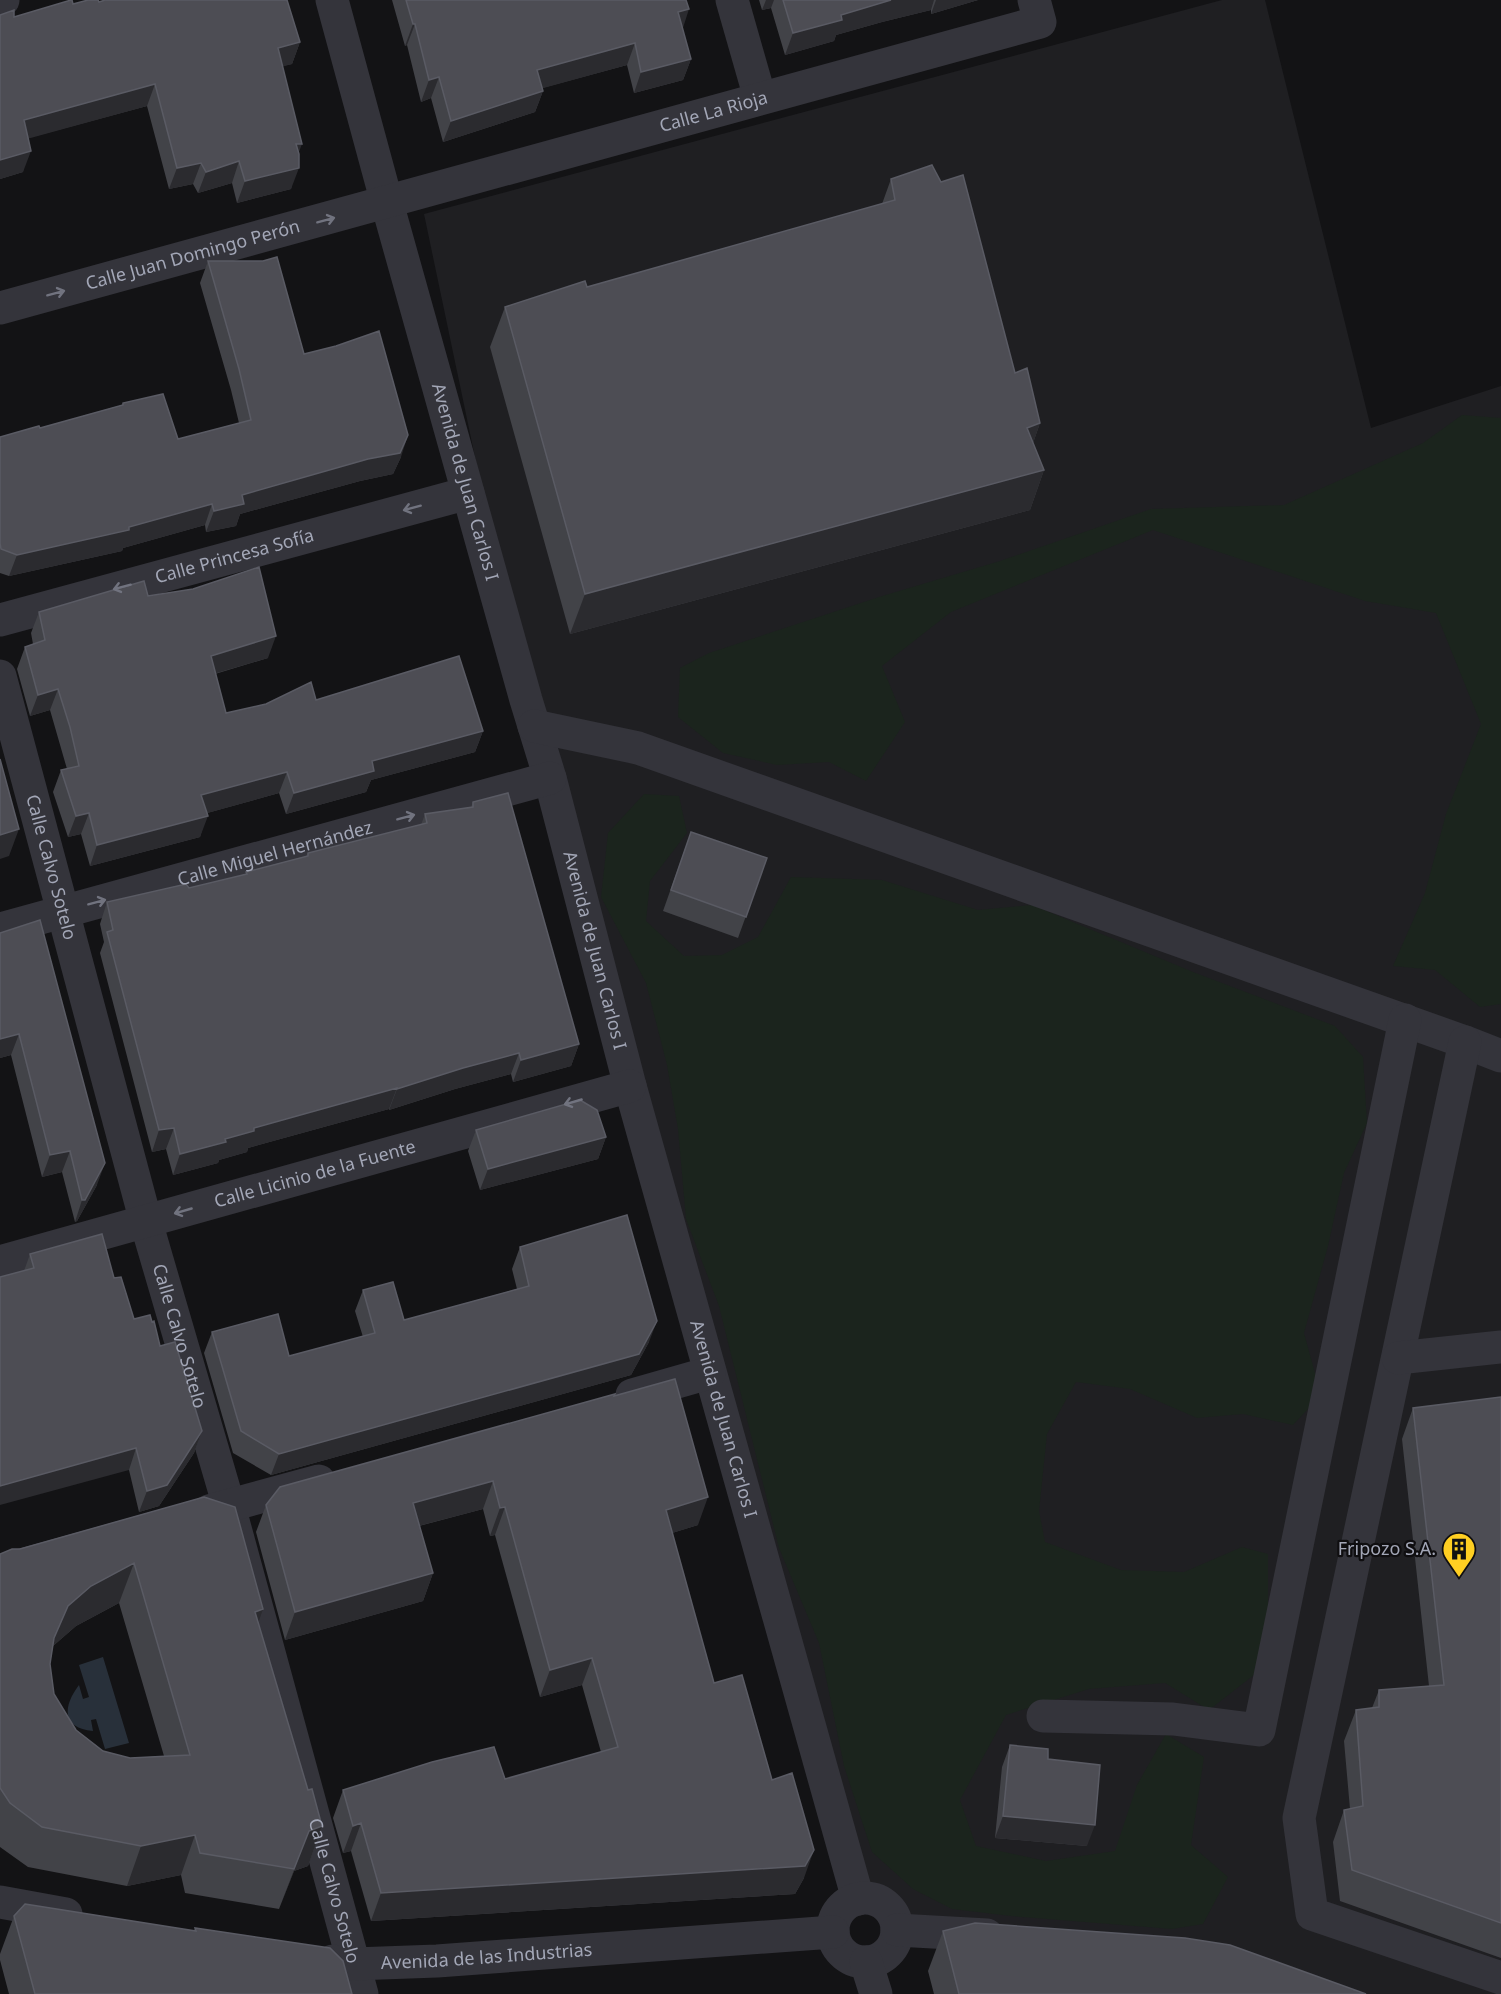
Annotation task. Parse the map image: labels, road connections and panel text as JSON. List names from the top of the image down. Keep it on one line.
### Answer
{"streets":{"street":["Calle La Rioja","Calle Juan Domingo Perón","Avenida de Juan Carlos I","Calle Princesa Sofía","Calle Miguel Hernández","Calle Calvo Sotelo","Calle Licinio de la Fuente","Avenida de las Industrias"]},"crossings":[["Calle La Rioja","Calle Juan Domingo Perón"],["Calle La Rioja","Avenida de Juan Carlos I"],["Calle Juan Domingo Perón","Avenida de Juan Carlos I"],["Avenida de Juan Carlos I","Calle Princesa Sofía"],["Avenida de Juan Carlos I","Calle Miguel Hernández"],["Avenida de Juan Carlos I","Calle Licinio de la Fuente"],["Avenida de Juan Carlos I","Avenida de las Industrias"],["Calle Miguel Hernández","Calle Calvo Sotelo"],["Calle Calvo Sotelo","Calle Licinio de la Fuente"],["Calle Calvo Sotelo","Avenida de las Industrias"]],"one_way":["Calle Juan Domingo Perón","Calle Princesa Sofía","Calle Miguel Hernández","Calle Licinio de la Fuente"],"places":{"building":["Fripozo S.A."]}}
